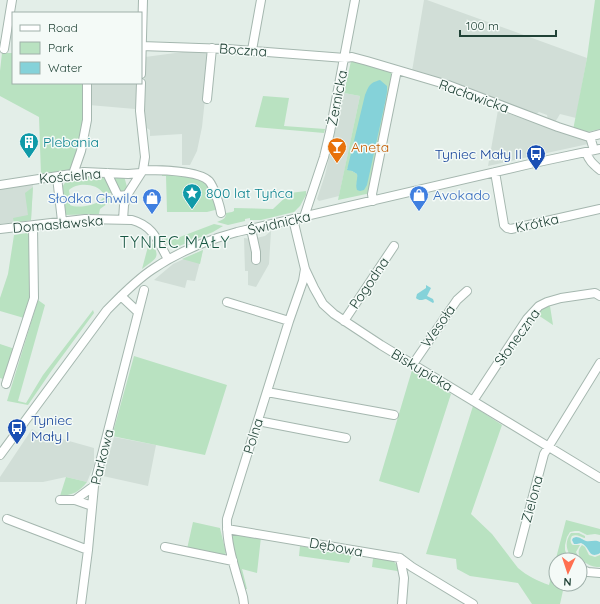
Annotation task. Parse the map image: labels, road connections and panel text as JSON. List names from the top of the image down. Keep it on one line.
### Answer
{"streets":{"street":["Boczna","Racławicka","Żernicka","Kościelna","Świdnicka","Krótka","Domasławska","Pogodna","Wesoła","Słoneczna","Biskupicka","Polna","Parkowa","Zielona","Dębowa"]},"crossings":[["Boczna","Racławicka"],["Boczna","Żernicka"],["Racławicka","Żernicka"],["Żernicka","Świdnicka"],["Świdnicka","Krótka"],["Świdnicka","Domasławska"],["Świdnicka","Biskupicka"],["Pogodna","Biskupicka"],["Wesoła","Biskupicka"],["Słoneczna","Biskupicka"],["Biskupicka","Polna"],["Biskupicka","Zielona"],["Polna","Dębowa"]],"districts":["TYNIEC MAŁY"],"places":{"building":["Plebania"],"bar":["Aneta"],"bus stop":["Tyniec Mały II","Tyniec Mały I"],"place":["800 lat Tyńca"],"shop":["Avokado","Słodka Chwila"]},"legend":["Road","Park","Water"],"scale_bar":"100 m","north":"bottom"}
